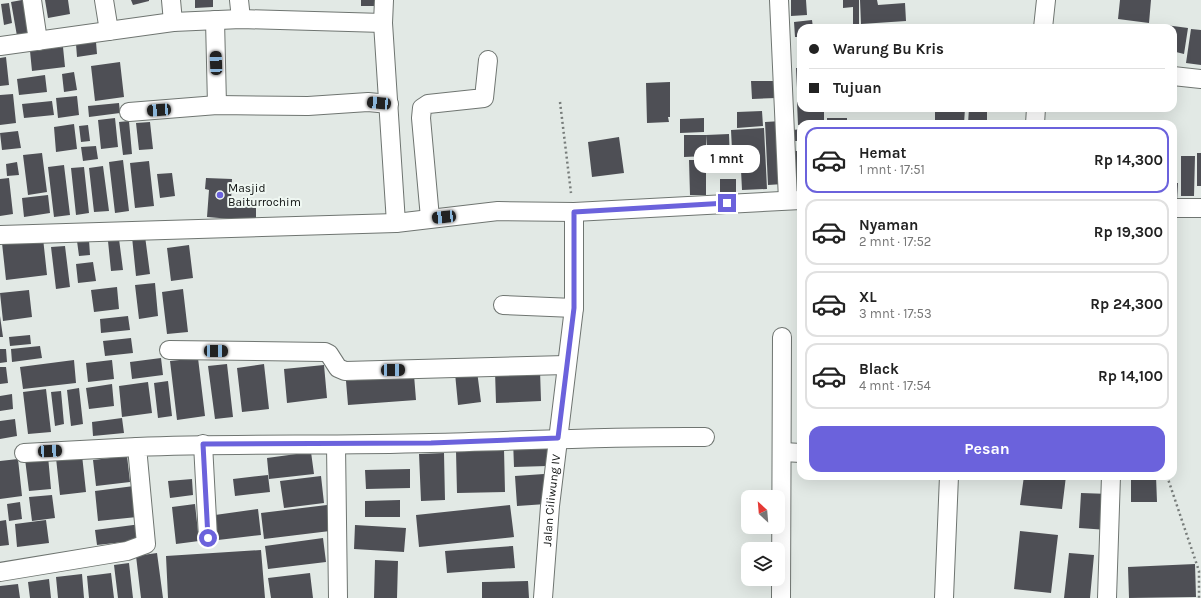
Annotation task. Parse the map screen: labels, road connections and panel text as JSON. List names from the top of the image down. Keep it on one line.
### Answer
{"streets":{"street":["Jalan Ciliwung IV"]},"places":["Masjid Baiturrochim"],"north":"top left","page":{"banner":["Warung Bu Kris","Tujuan"],"list":[{"name":"Hemat","note":"1 mnt · 17:51","value":"Rp 14,300"},{"name":"Nyaman","note":"2 mnt · 17:52","value":"Rp 19,300"},{"name":"XL","note":"3 mnt · 17:53","value":"Rp 24,300"},{"name":"Black","note":"4 mnt · 17:54","value":"Rp 14,100"}],"bubble":"1 mnt","buttons":"Pesan"}}
